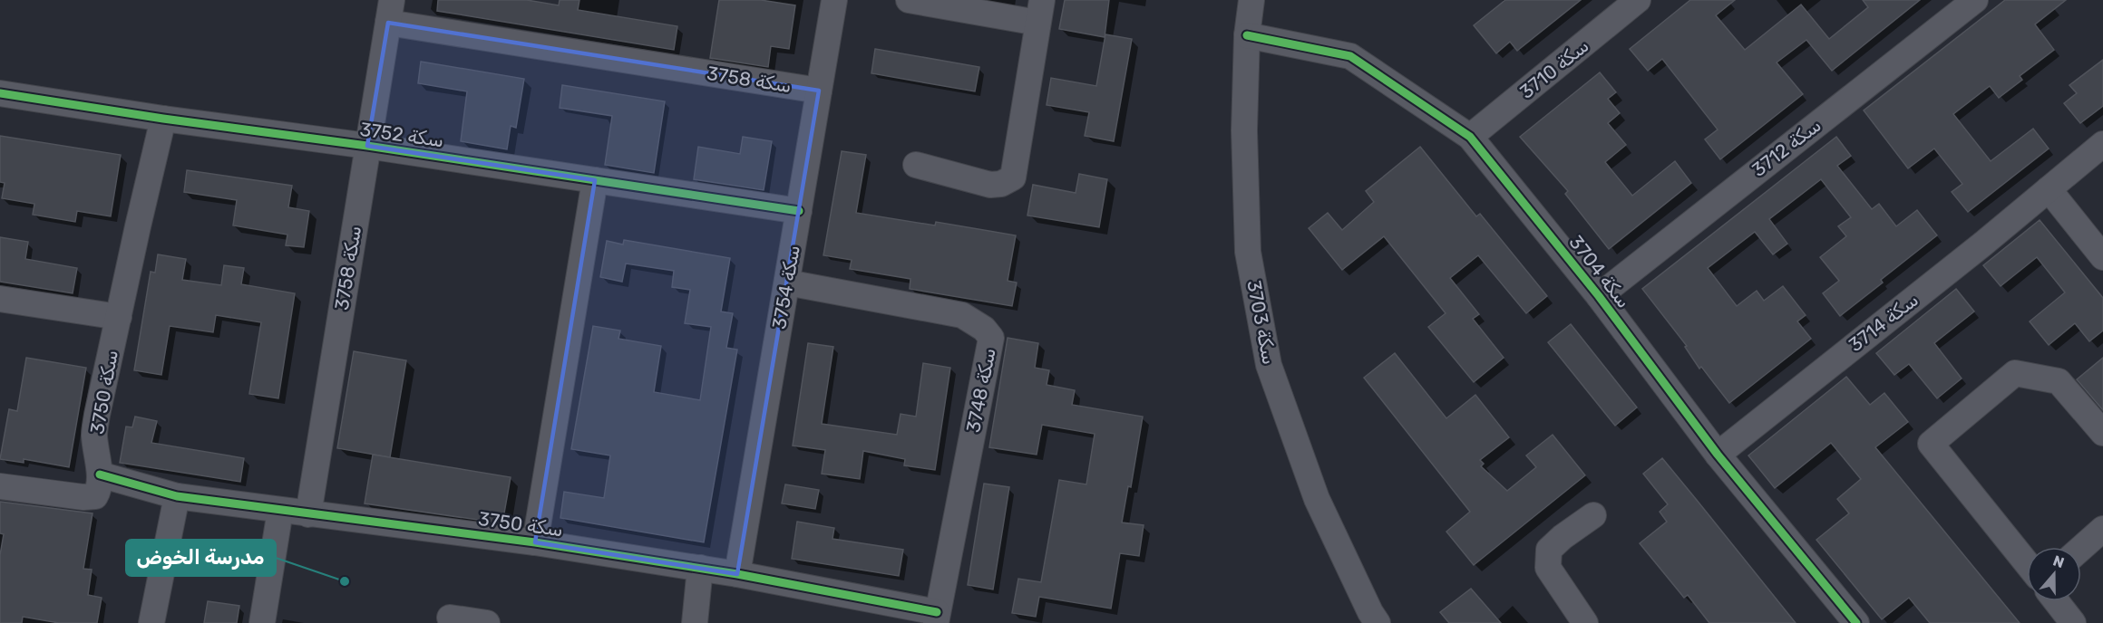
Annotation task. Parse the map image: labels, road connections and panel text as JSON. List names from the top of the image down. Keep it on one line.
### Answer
{"streets":{"street":["سكة 3710","سكة 3758","سكة 3752","سكة 3712","سكة 3704","سكة 3754","سكة 3703","سكة 3714","سكة 3748","سكة 3750"]},"crossings":[["سكة 3710","سكة 3704"],["سكة 3758","سكة 3752"],["سكة 3758","سكة 3754"],["سكة 3758","سكة 3750"],["سكة 3752","سكة 3754"],["سكة 3752","سكة 3750"],["سكة 3712","سكة 3704"],["سكة 3704","سكة 3703"],["سكة 3704","سكة 3714"],["سكة 3754","سكة 3748"],["سكة 3754","سكة 3750"],["سكة 3748","سكة 3750"]],"places":["مدرسة الخوض"],"north":"top"}
